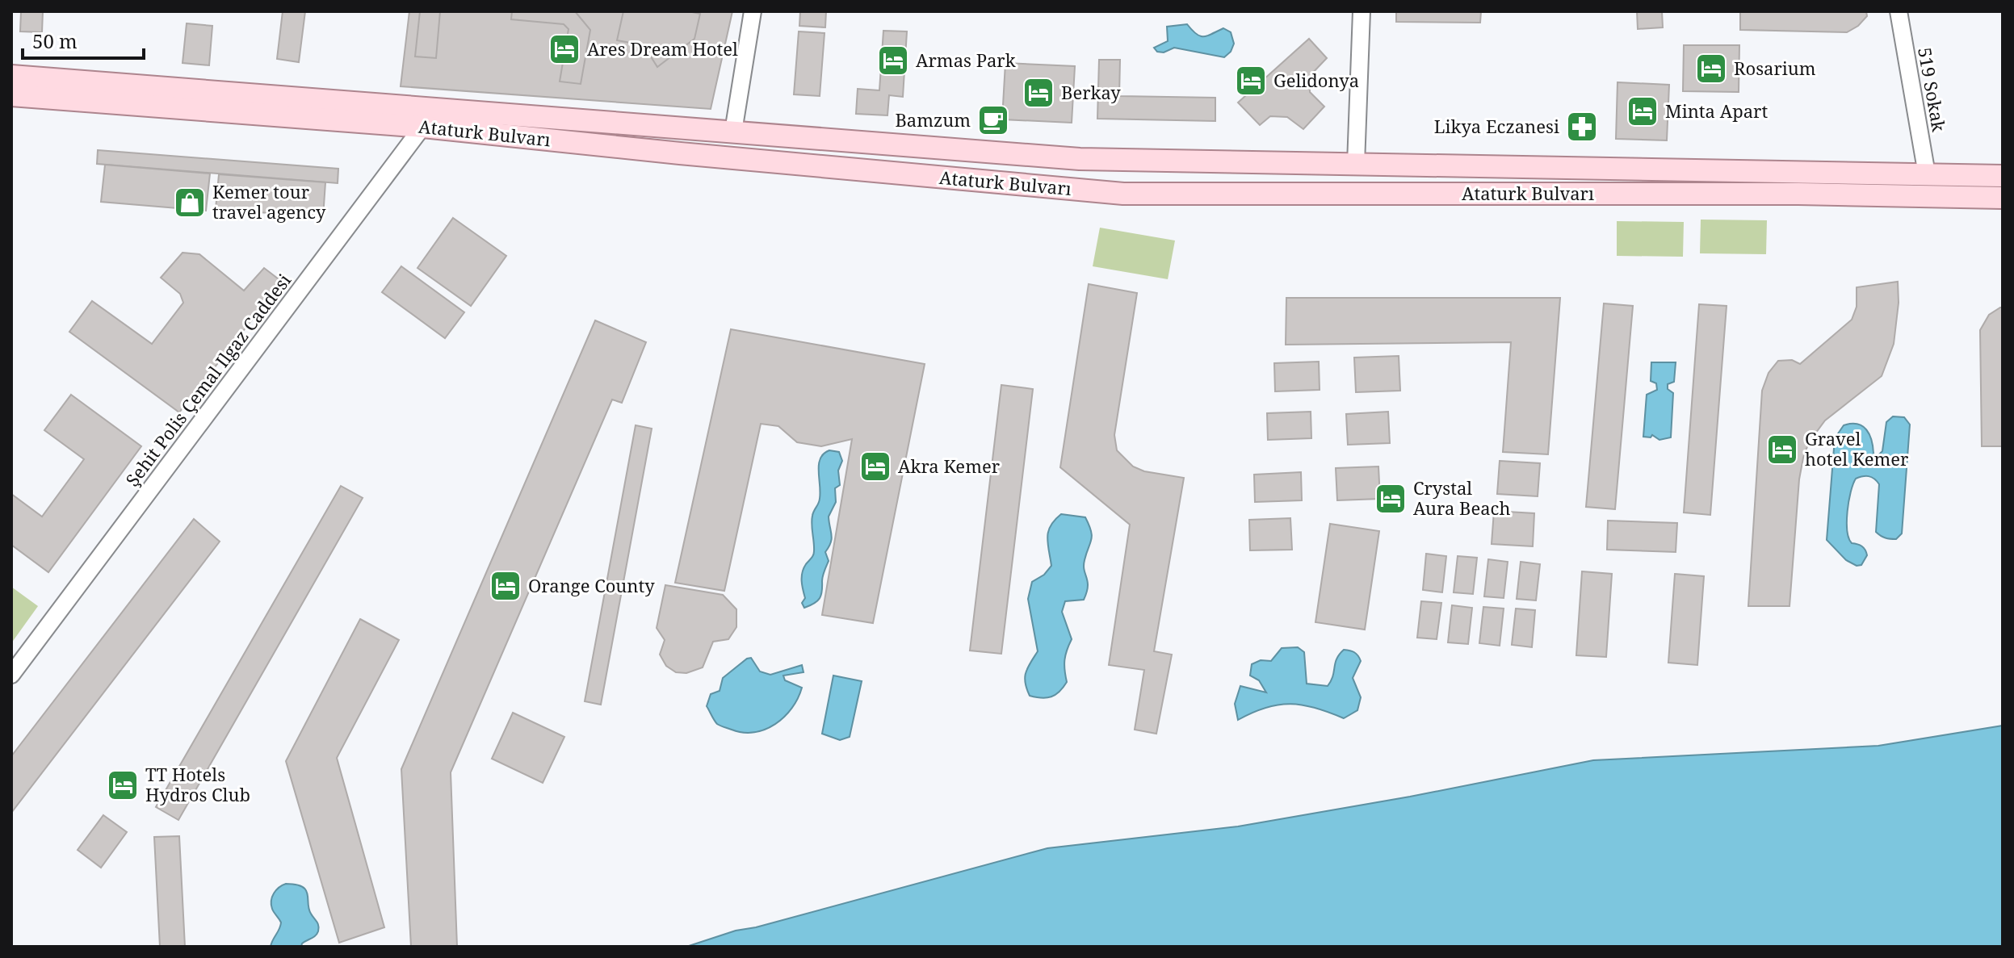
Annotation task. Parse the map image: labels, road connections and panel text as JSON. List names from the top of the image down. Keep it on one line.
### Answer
{"streets":{"main road":["Ataturk Bulvarı"],"street":["519 Sokak","Şehit Polis Çemal Ilgaz Caddesi"]},"crossings":[["519 Sokak","Ataturk Bulvarı"],["Ataturk Bulvarı","Şehit Polis Çemal Ilgaz Caddesi"]],"places":{"hotel":["Ares Dream Hotel","Armas Park","Rosarium","Gelidonya","Berkay","Minta Apart","Gravel hotel Kemer","Akra Kemer","Crystal Aura Beach","Orange County","TT Hotels Hydros Club"],"cafe":["Bamzum"],"pharmacy":["Likya Eczanesi"],"shop":["Kemer tour travel agency"]},"scale_bar":"50 m"}
